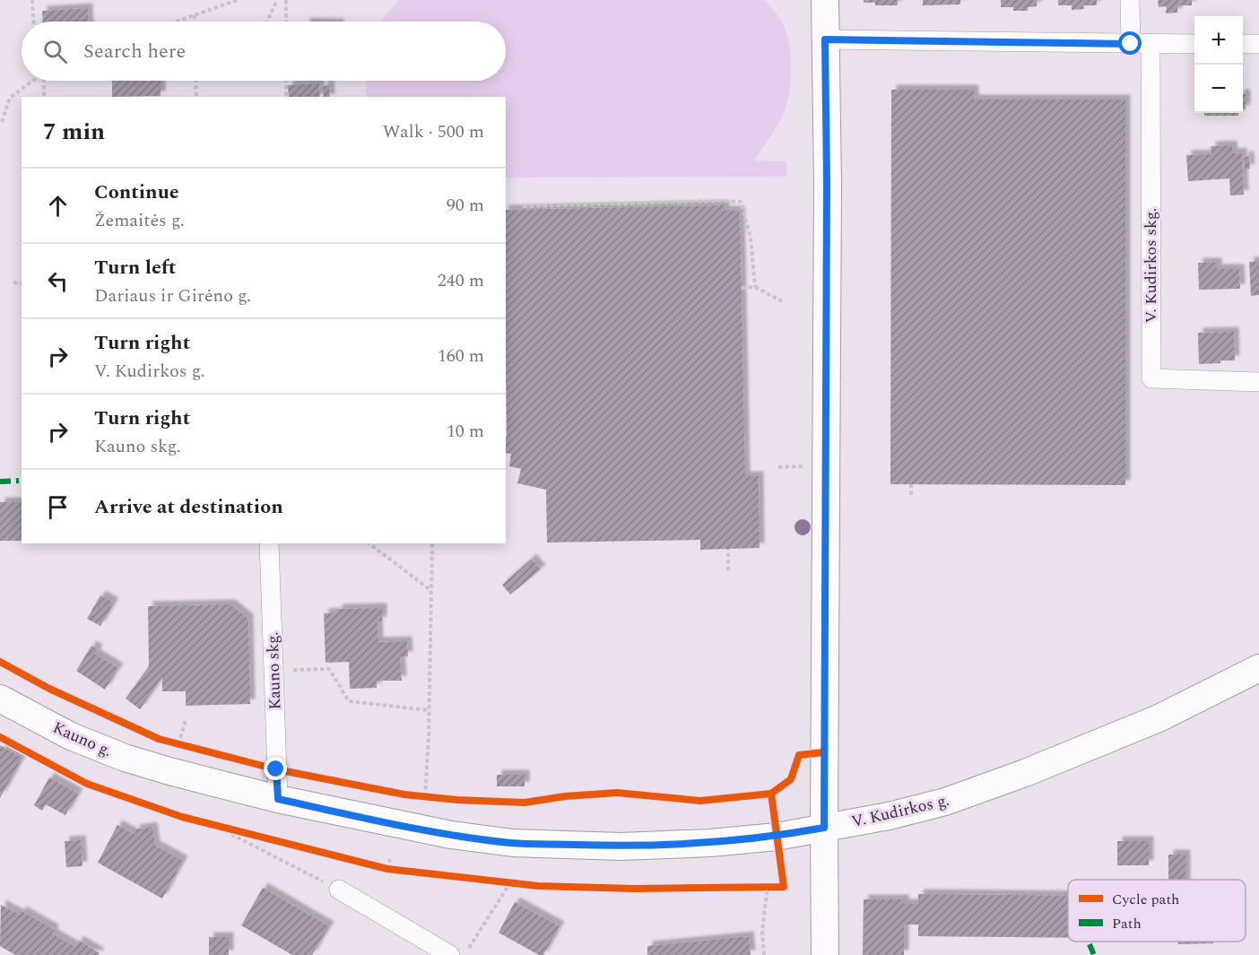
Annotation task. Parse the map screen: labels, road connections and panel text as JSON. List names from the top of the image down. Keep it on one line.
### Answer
{"streets":{"main road":["Kauno g.","V. Kudirkos g."],"street":["V. Kudirkos skg.","Kauno skg."]},"crossings":[["Kauno skg.","V. Kudirkos g."],["Kauno g.","V. Kudirkos g."]],"legend":["Cycle path","Path"],"page":{"map_buttons":["+","−"],"search":"Search here","heading":["7 min","Walk · 500 m"],"list":[["Continue","Žemaitės g.","90 m"],["Turn left","Dariaus ir Girėno g.","240 m"],["Turn right","V. Kudirkos g.","160 m"],["Turn right","Kauno skg.","10 m"],"Arrive at destination"]}}
